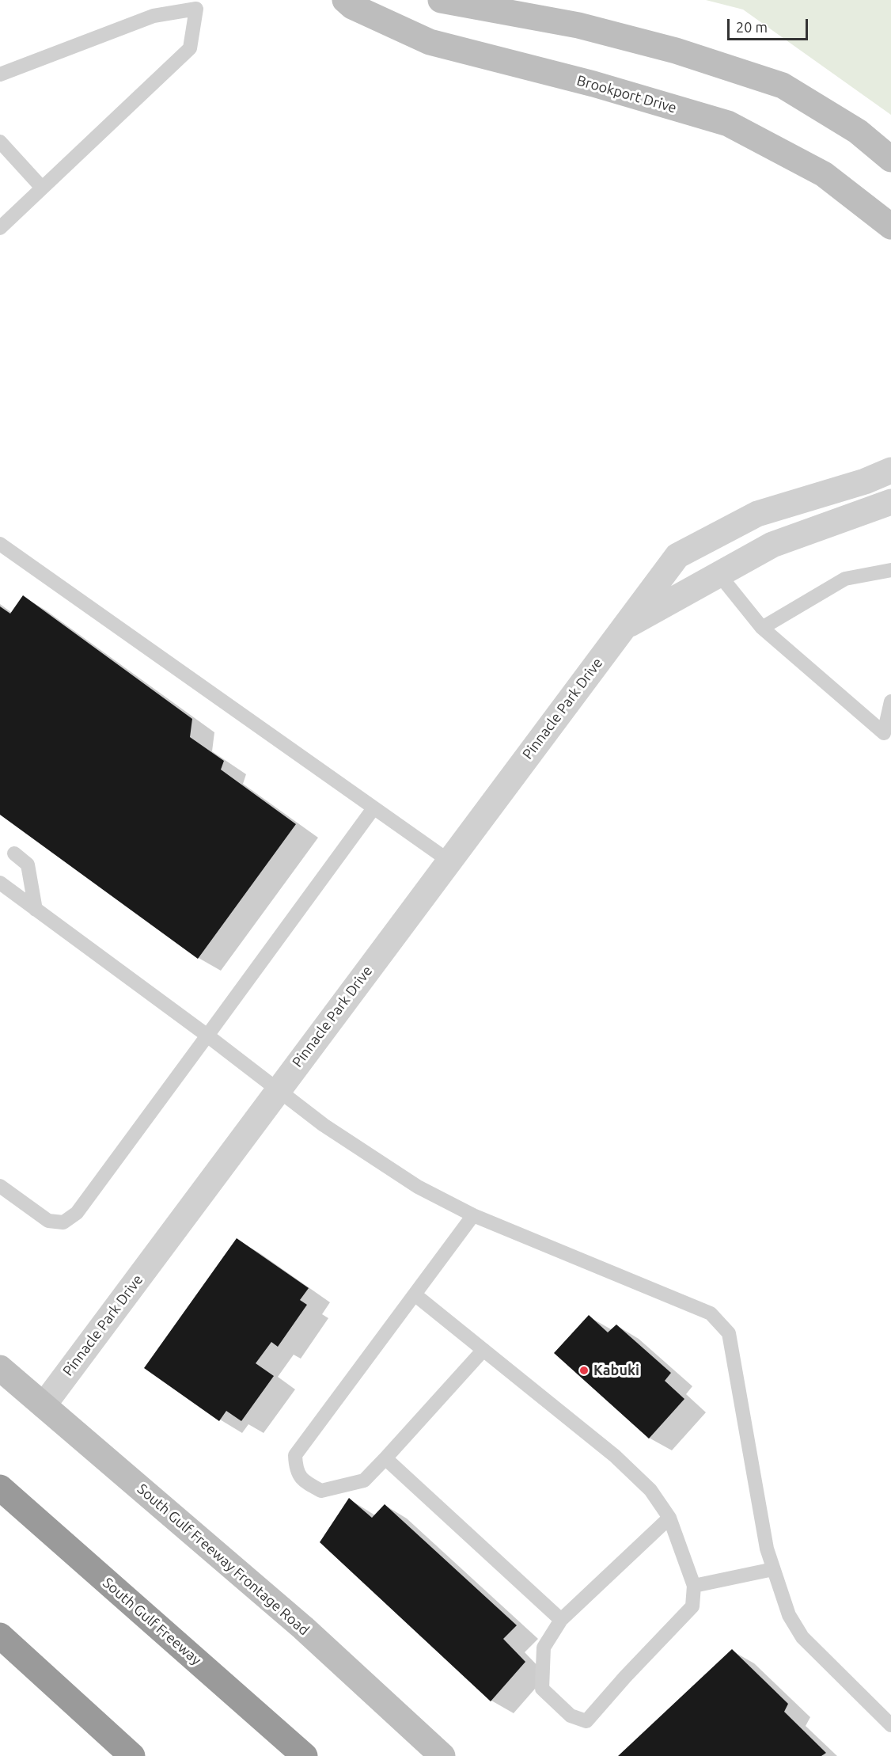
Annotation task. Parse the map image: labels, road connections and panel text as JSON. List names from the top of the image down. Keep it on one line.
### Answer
{"streets":{"highway":["South Gulf Freeway"],"street":["Brookport Drive","Pinnacle Park Drive","South Gulf Freeway Frontage Road"]},"crossings":[["Pinnacle Park Drive","South Gulf Freeway Frontage Road"]],"places":["Kabuki"],"scale_bar":"20 m"}
